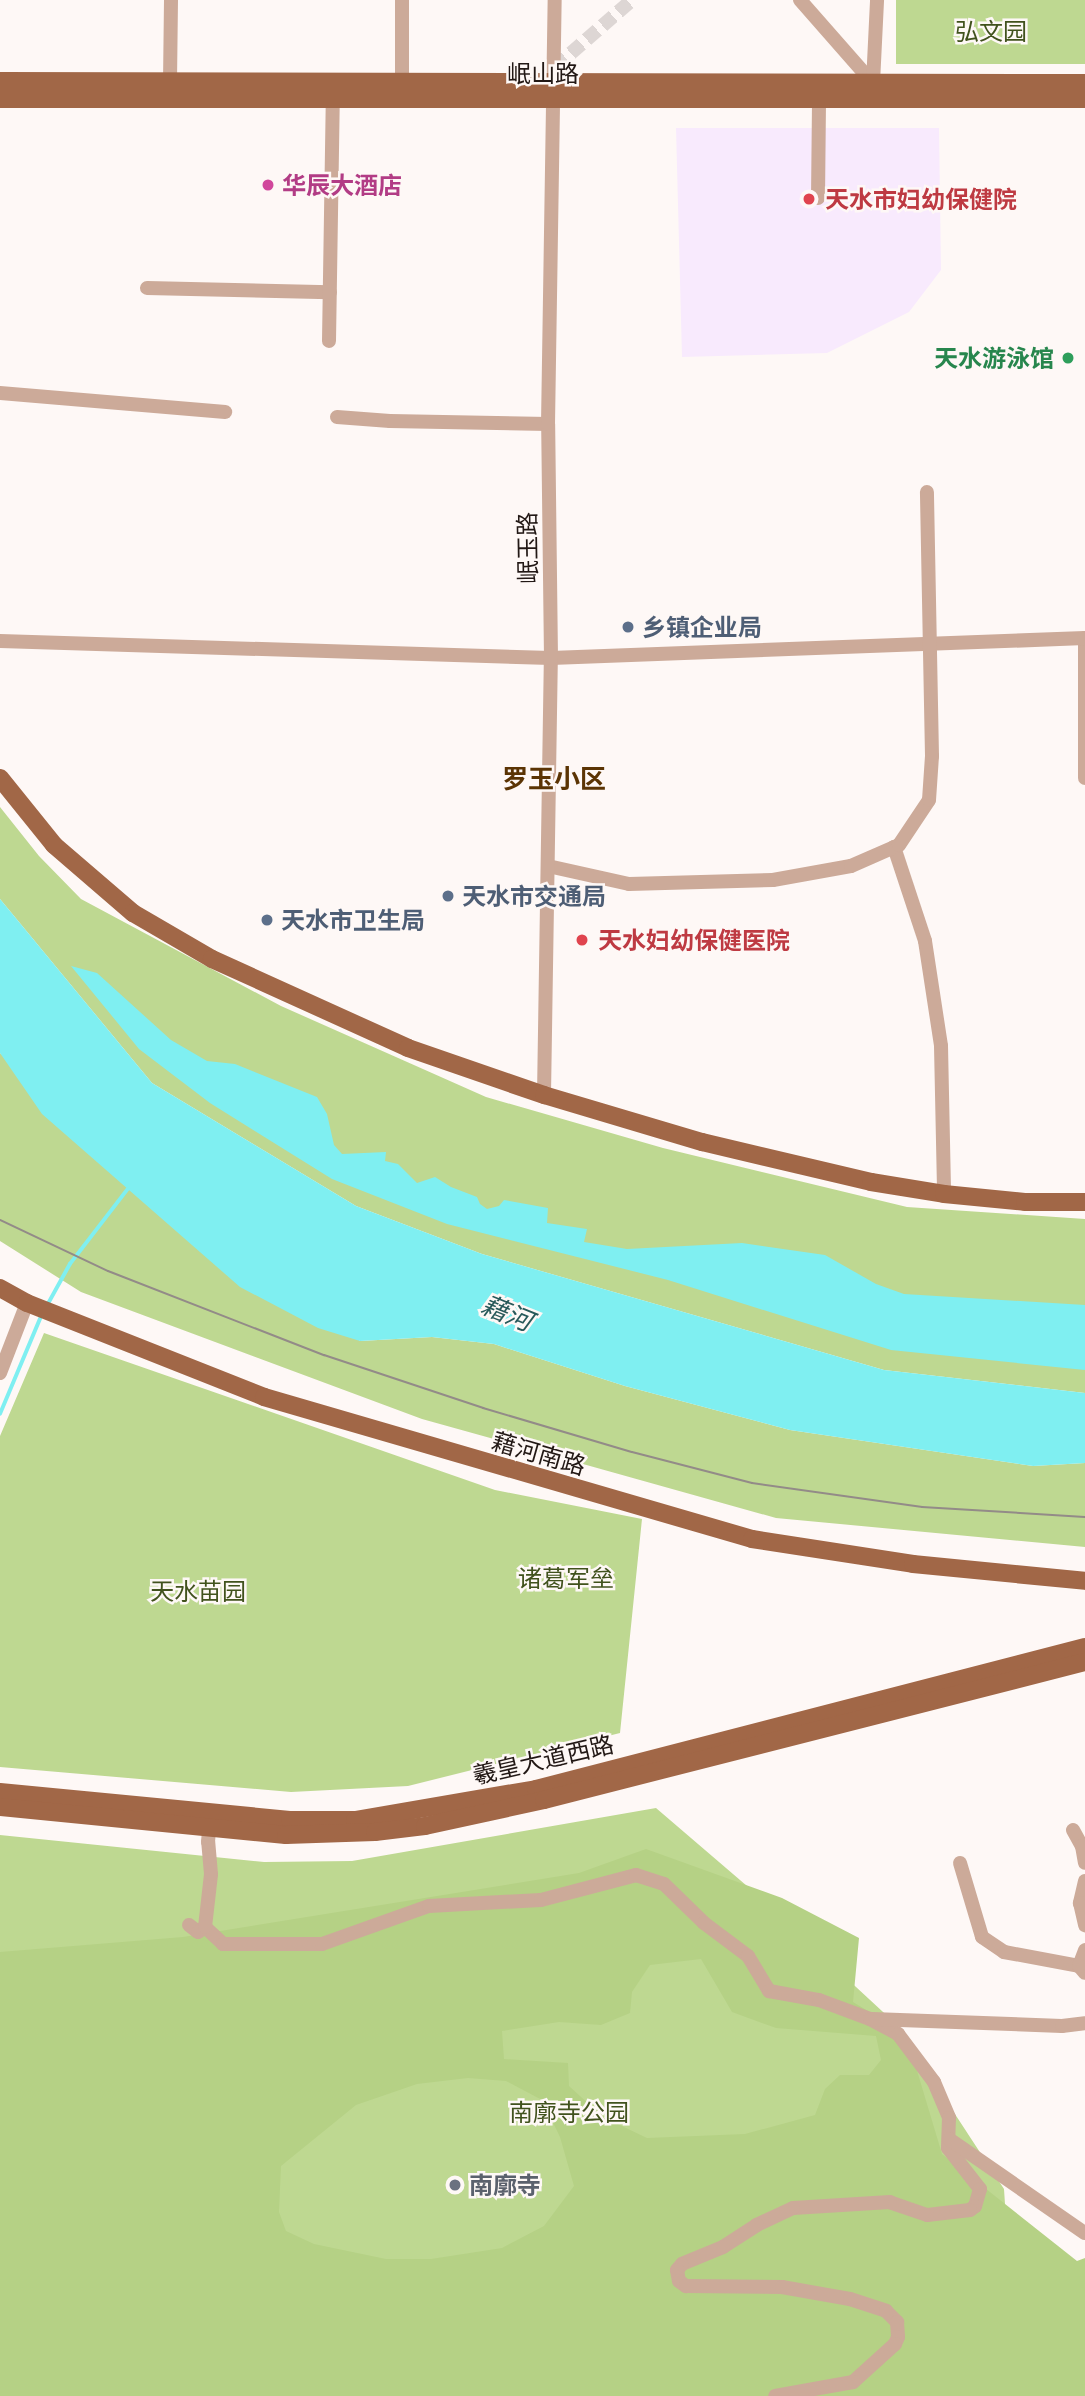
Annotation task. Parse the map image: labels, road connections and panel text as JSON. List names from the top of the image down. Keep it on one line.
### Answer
{"streets":{"main road":["岷山路","藉河南路","羲皇大道西路"],"street":["岷玉路"]},"crossings":[["岷山路","岷玉路"]],"districts":["罗玉小区"],"water":["藉河"],"parks":["弘文园","诸葛军垒","天水苗园","南廓寺公园"],"places":["华辰大酒店","天水市妇幼保健院","天水游泳馆","乡镇企业局","天水市交通局","天水市卫生局","天水妇幼保健医院","南廓寺"]}
